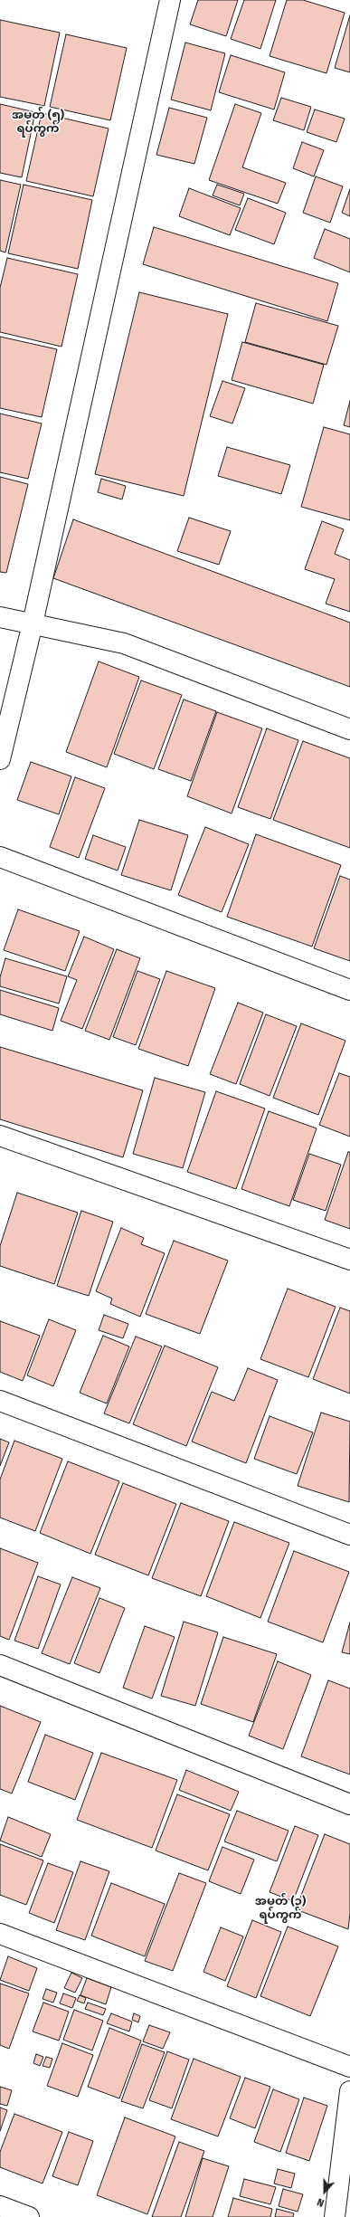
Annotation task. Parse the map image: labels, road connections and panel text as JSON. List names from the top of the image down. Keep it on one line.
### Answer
{"districts":["အမှတ် (၅) ရပ်ကွက်","အမှတ် (၃) ရပ်ကွက်"],"north":"bottom"}
